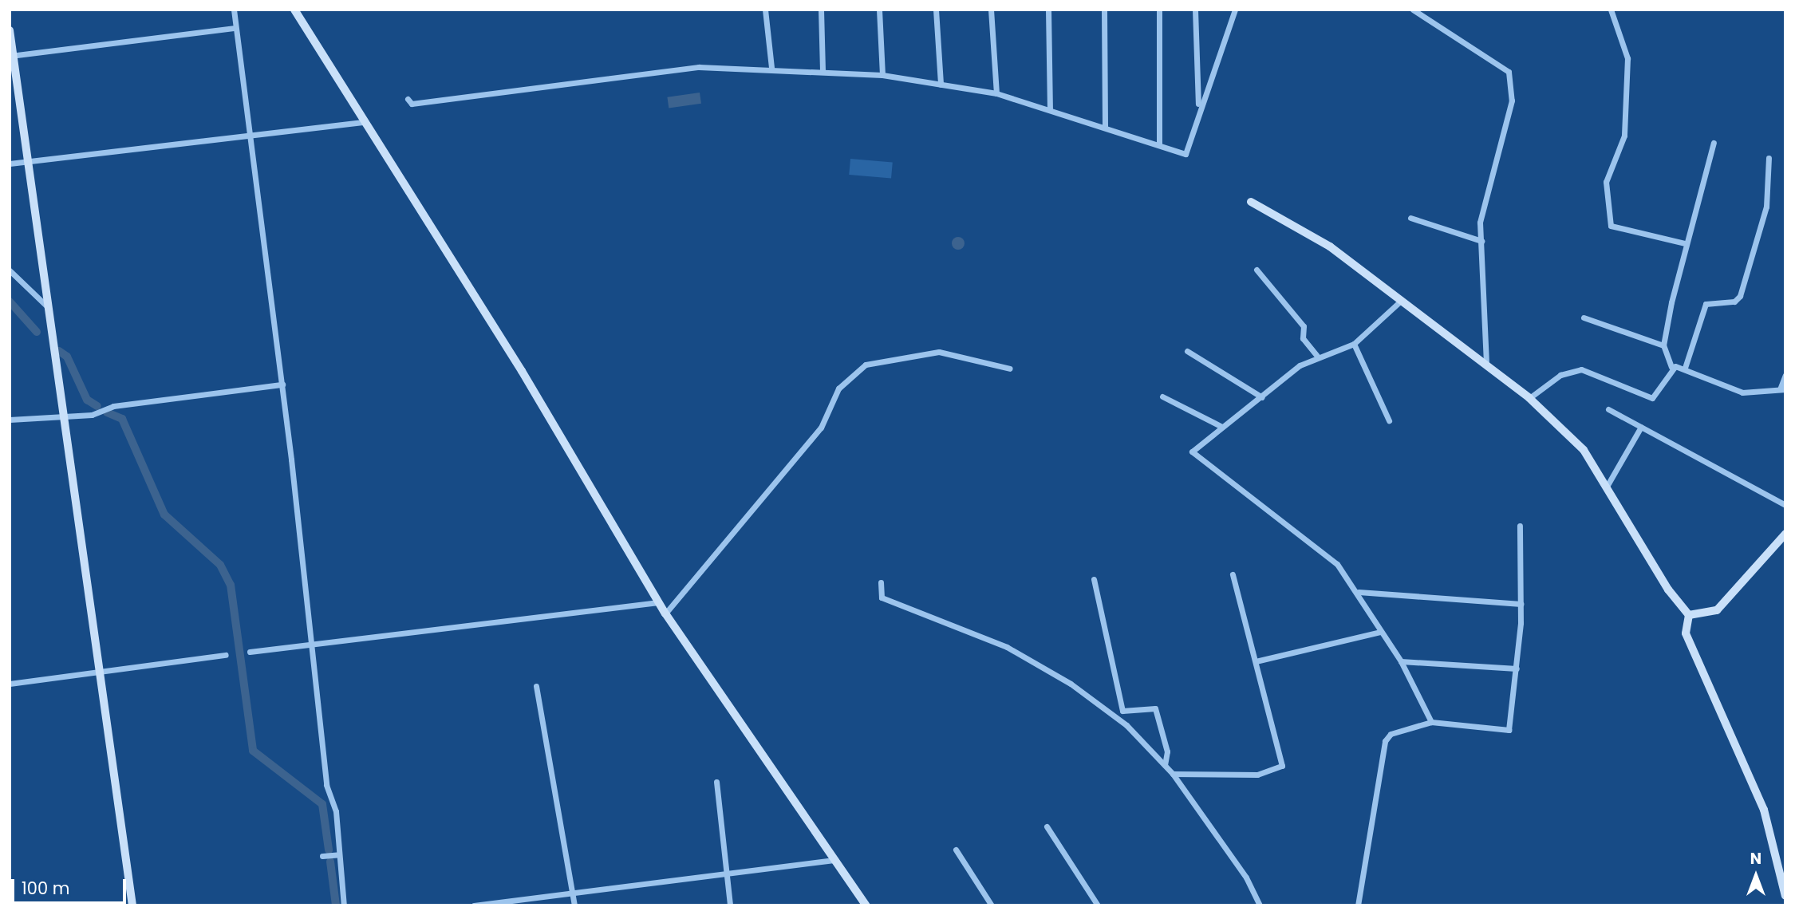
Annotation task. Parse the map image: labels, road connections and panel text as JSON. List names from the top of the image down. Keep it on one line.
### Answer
{"scale_bar":"100 m","north":"top"}
